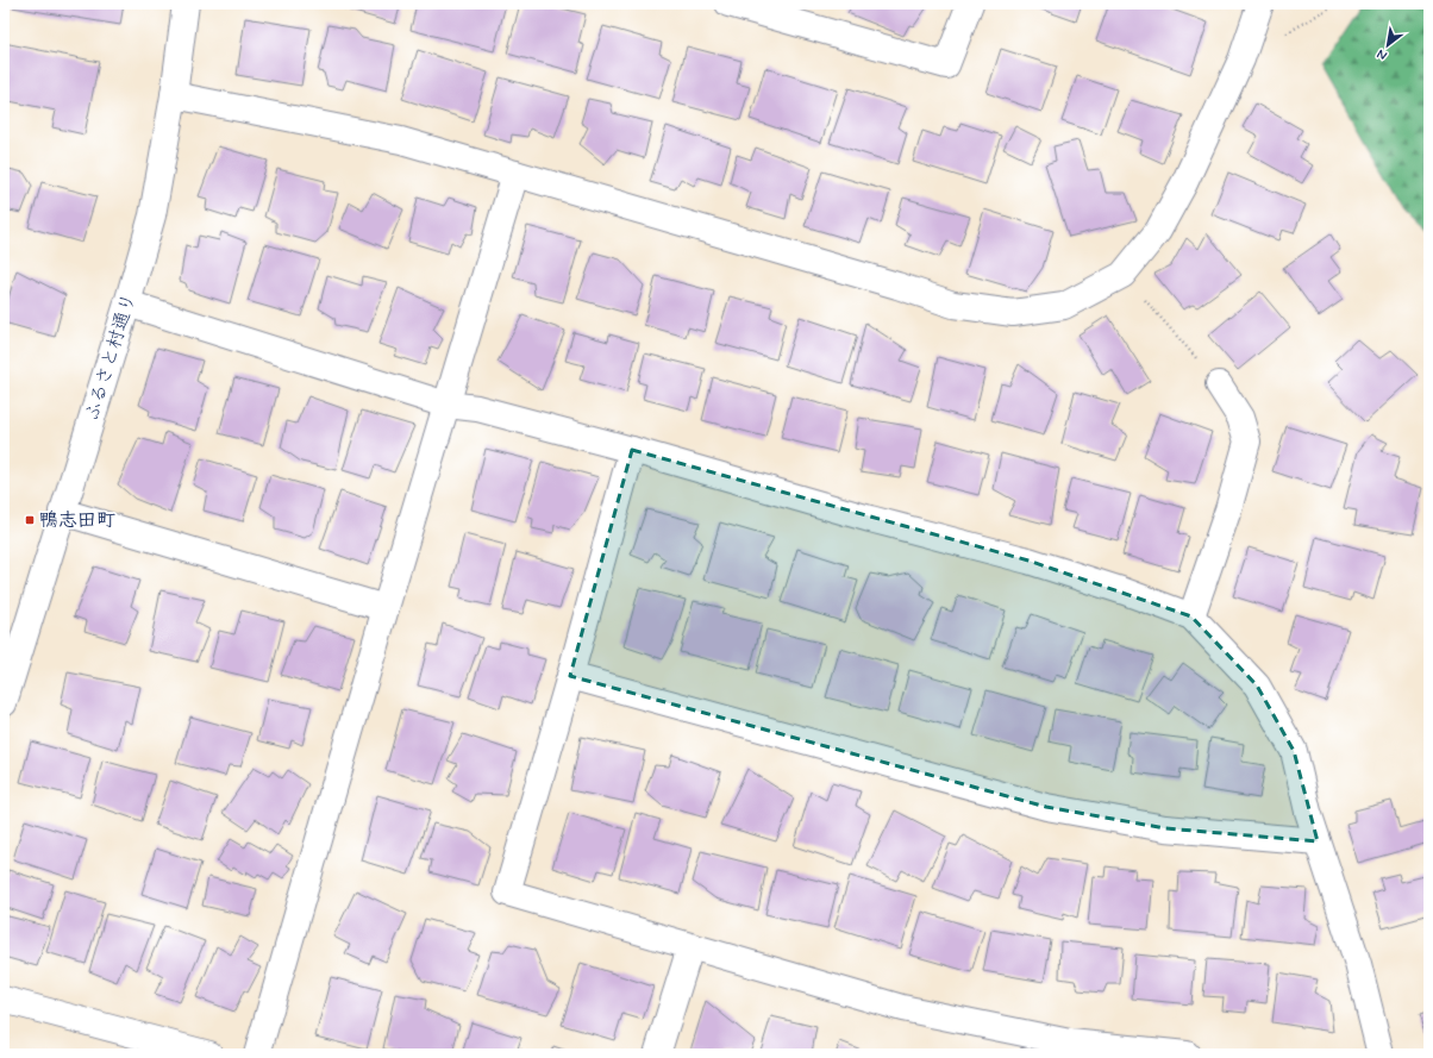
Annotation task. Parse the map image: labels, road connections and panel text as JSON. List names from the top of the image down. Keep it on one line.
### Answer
{"streets":{"street":["ふるさと村通り"]},"places":{"transit":["鴨志田町"]},"north":"bottom left"}
